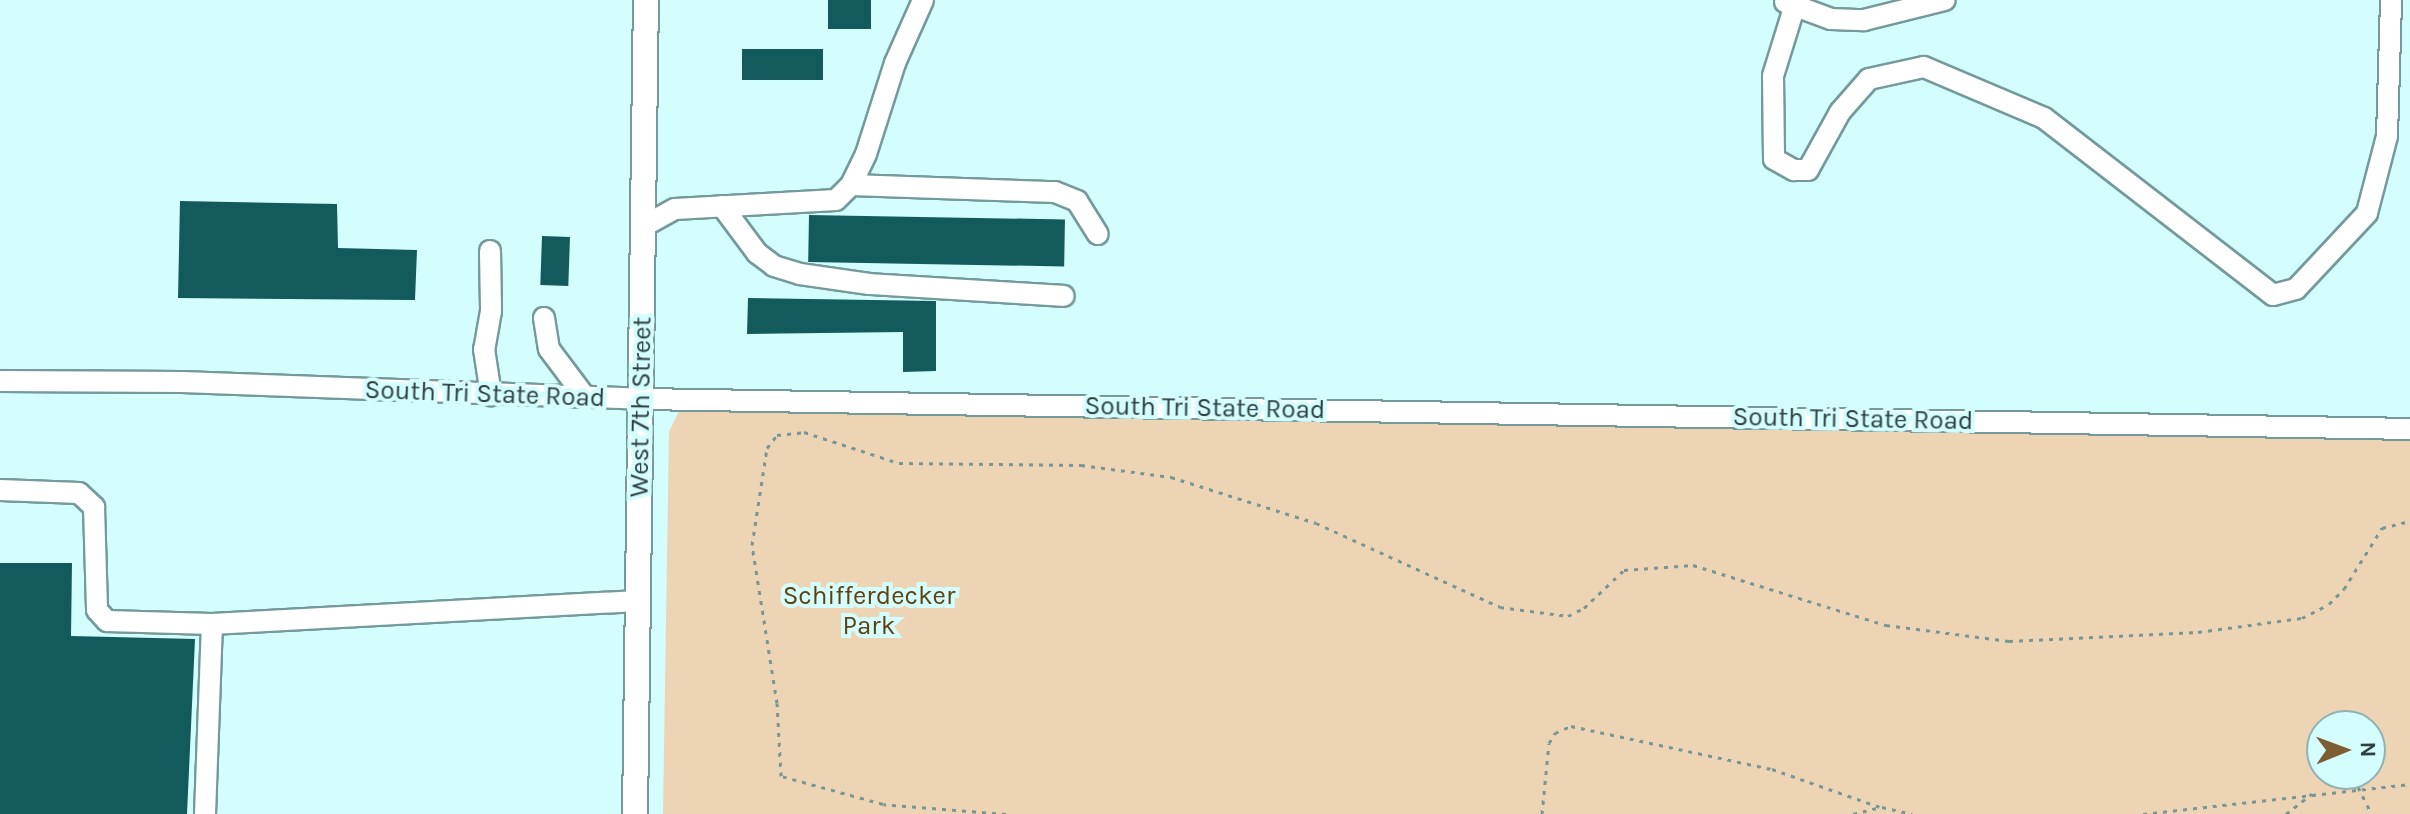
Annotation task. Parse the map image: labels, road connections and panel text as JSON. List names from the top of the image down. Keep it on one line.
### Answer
{"streets":{"main road":["West 7th Street"],"street":["South Tri State Road"]},"crossings":[["South Tri State Road","West 7th Street"]],"parks":["Schifferdecker Park"],"north":"right"}
